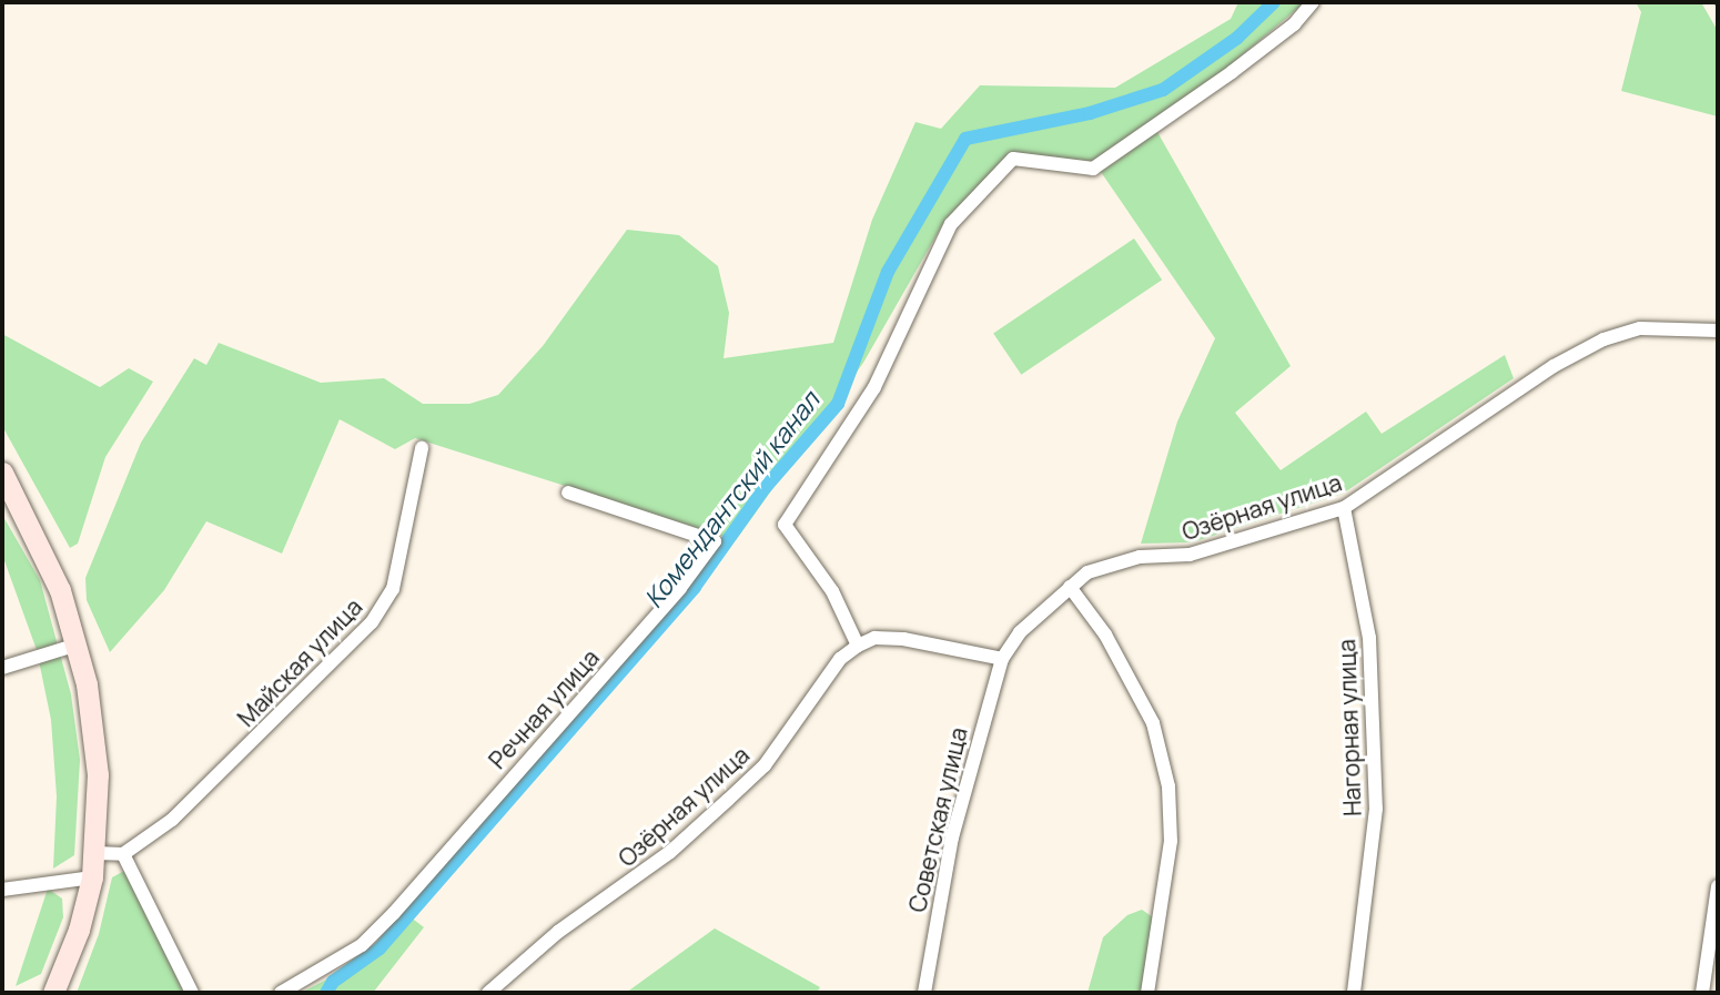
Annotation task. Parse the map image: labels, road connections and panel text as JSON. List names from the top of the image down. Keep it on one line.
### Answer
{"streets":{"street":["Озёрная улица","Майская улица","Речная улица","Нагорная улица","Советская улица"]},"crossings":[["Озёрная улица","Нагорная улица"],["Озёрная улица","Советская улица"]],"water":["Комендантский канал"]}
